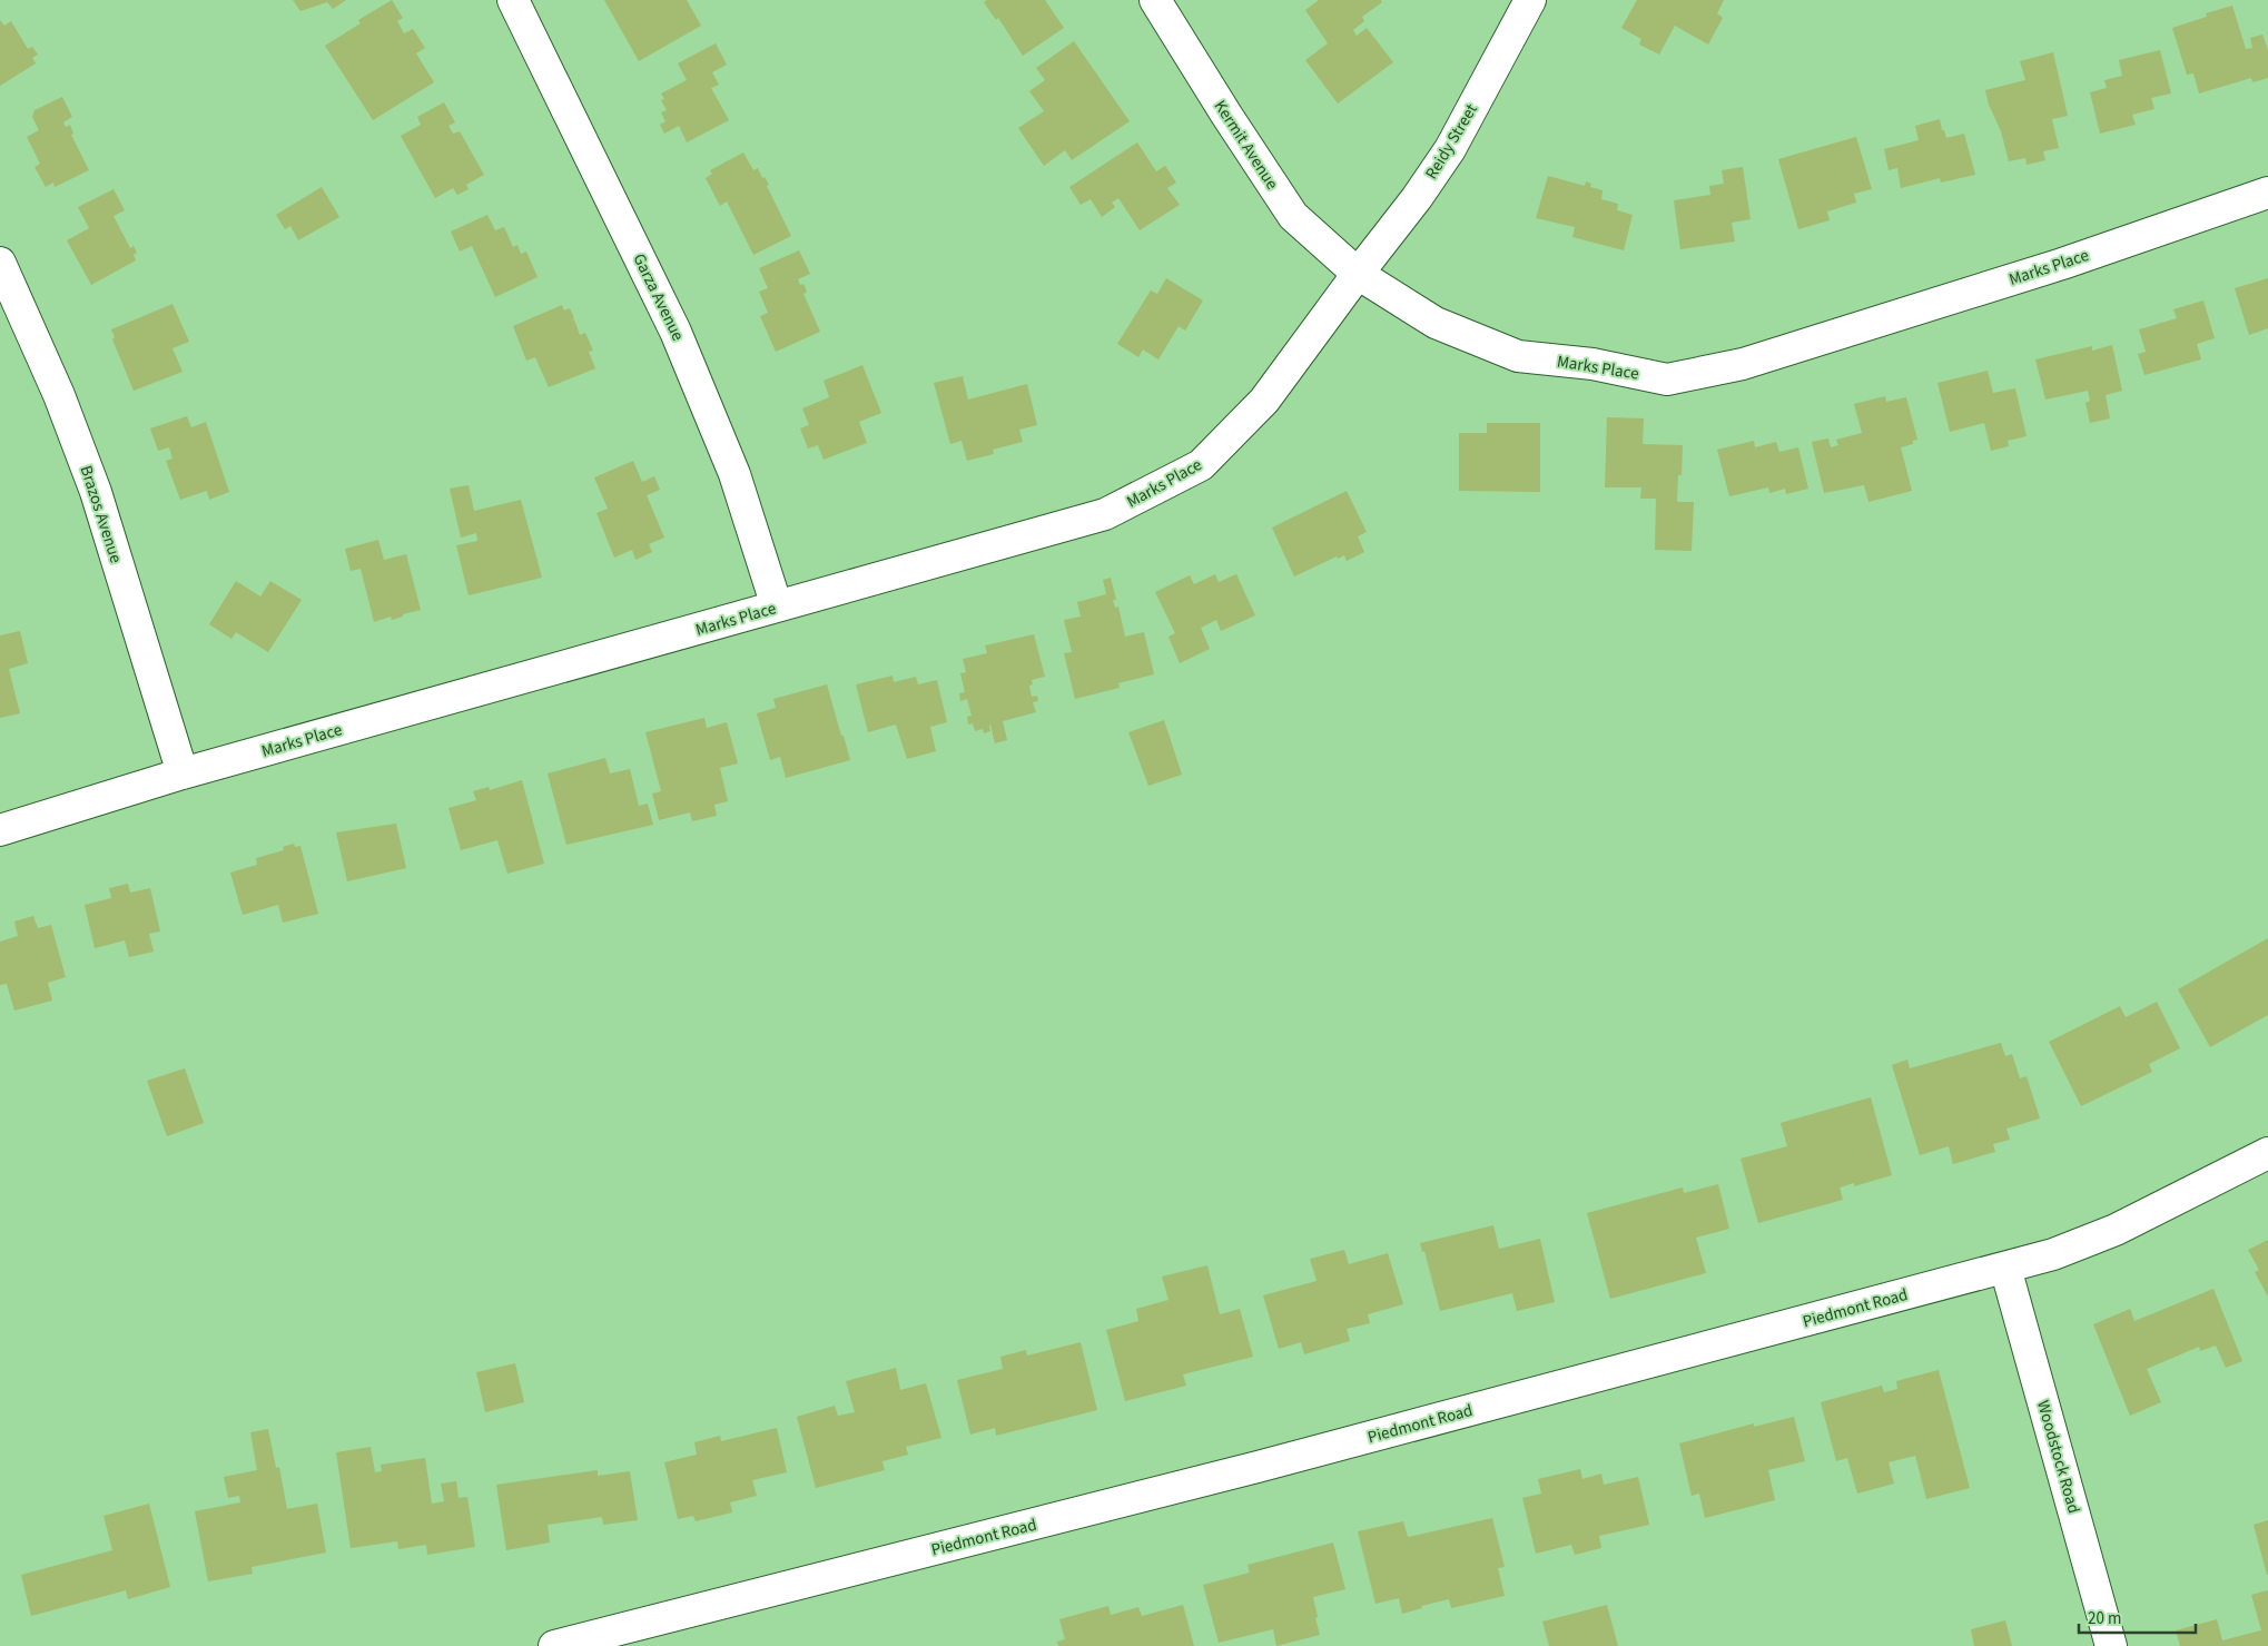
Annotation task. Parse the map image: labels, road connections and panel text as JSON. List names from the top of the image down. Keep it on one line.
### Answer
{"streets":{"street":["Reidy Street","Kermit Avenue","Marks Place","Garza Avenue","Brazos Avenue","Piedmont Road","Woodstock Road"]},"crossings":[["Reidy Street","Kermit Avenue"],["Reidy Street","Marks Place"],["Kermit Avenue","Marks Place"],["Marks Place","Garza Avenue"],["Marks Place","Brazos Avenue"],["Piedmont Road","Woodstock Road"]],"scale_bar":"20 m"}
